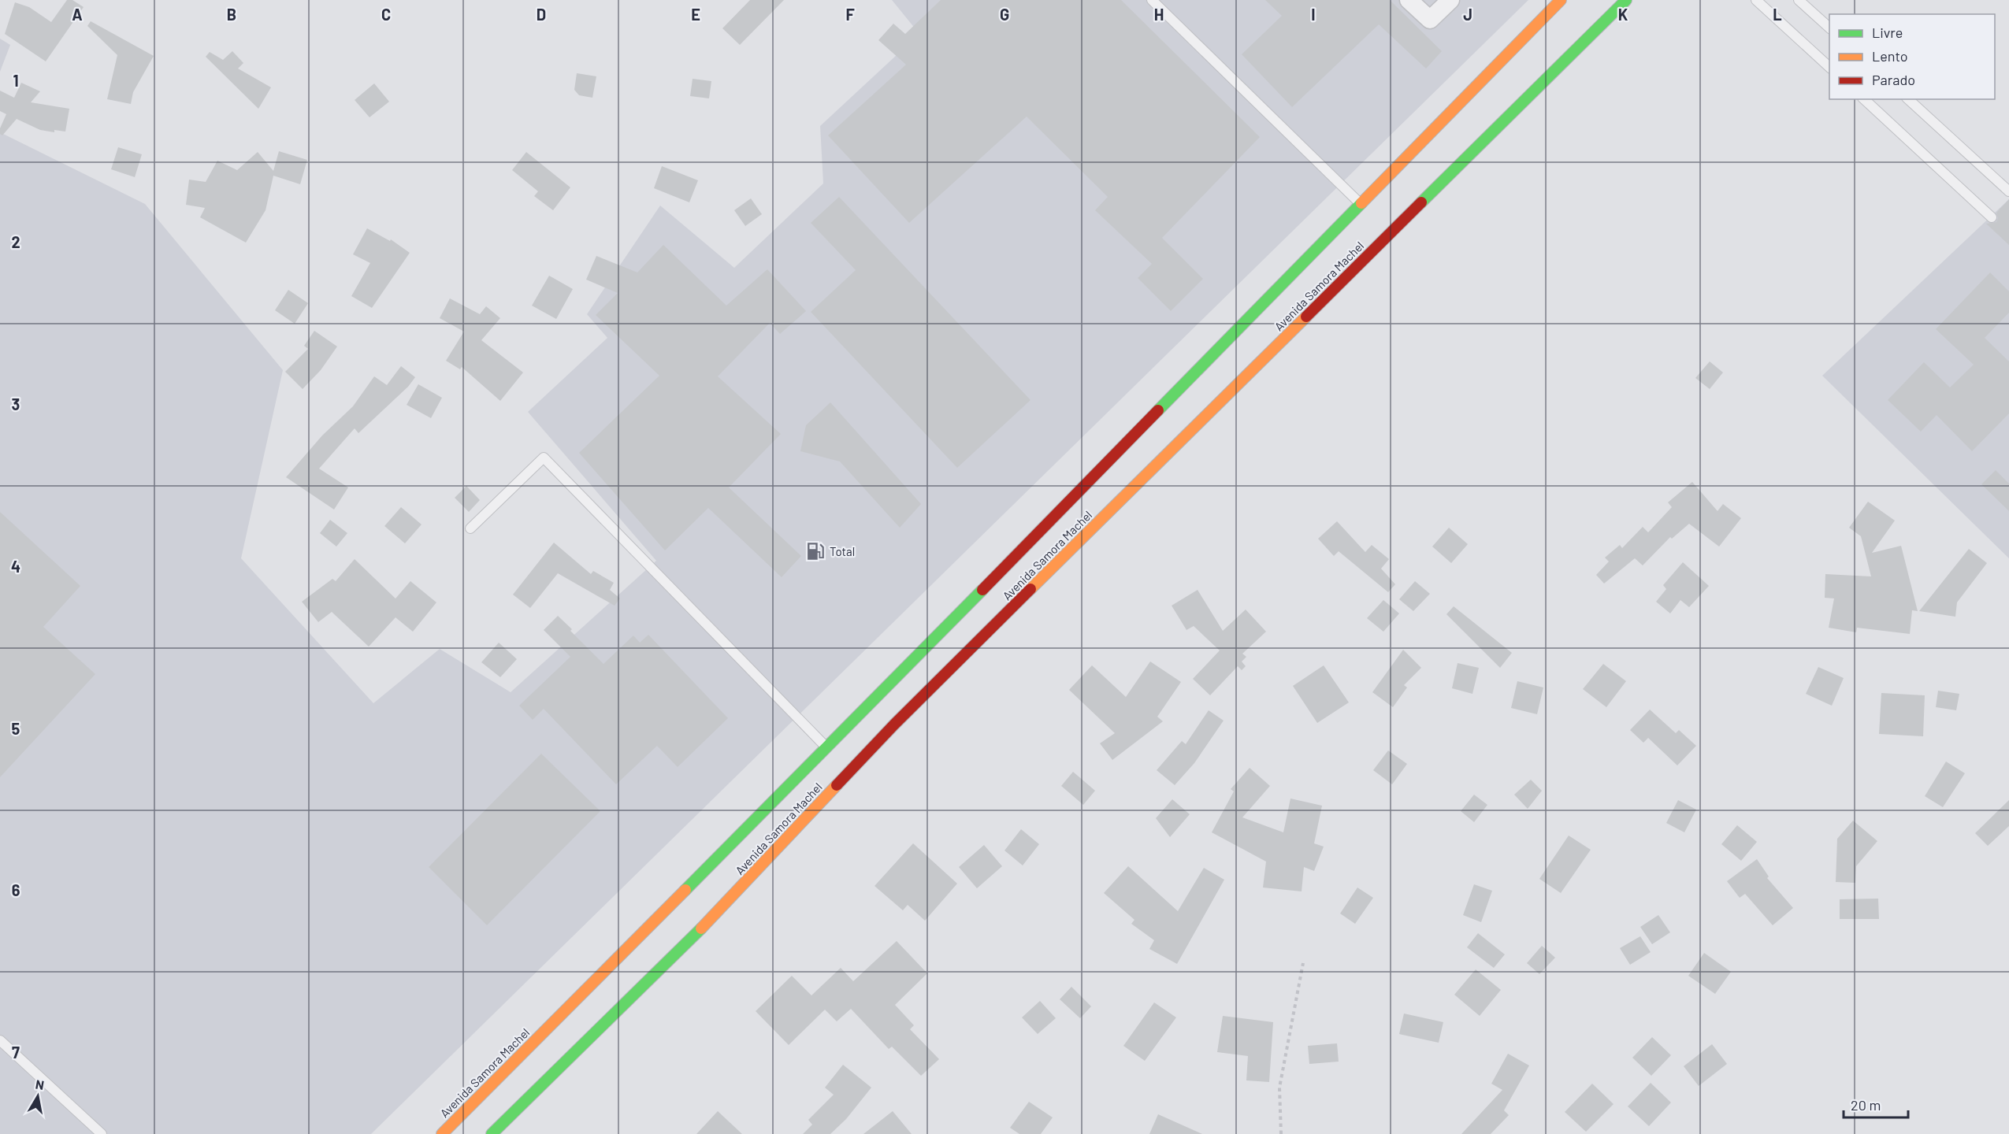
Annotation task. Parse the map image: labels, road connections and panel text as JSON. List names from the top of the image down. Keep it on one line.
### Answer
{"streets":{"highway":["Avenida Samora Machel"]},"places":{"fuel station":["Total"]},"legend":["Livre","Lento","Parado"],"scale_bar":"20 m","north":"top","grid":{"columns":["A","B","C","D","E","F","G","H","I","J","K","L"],"rows":["1","2","3","4","5","6","7"]}}
